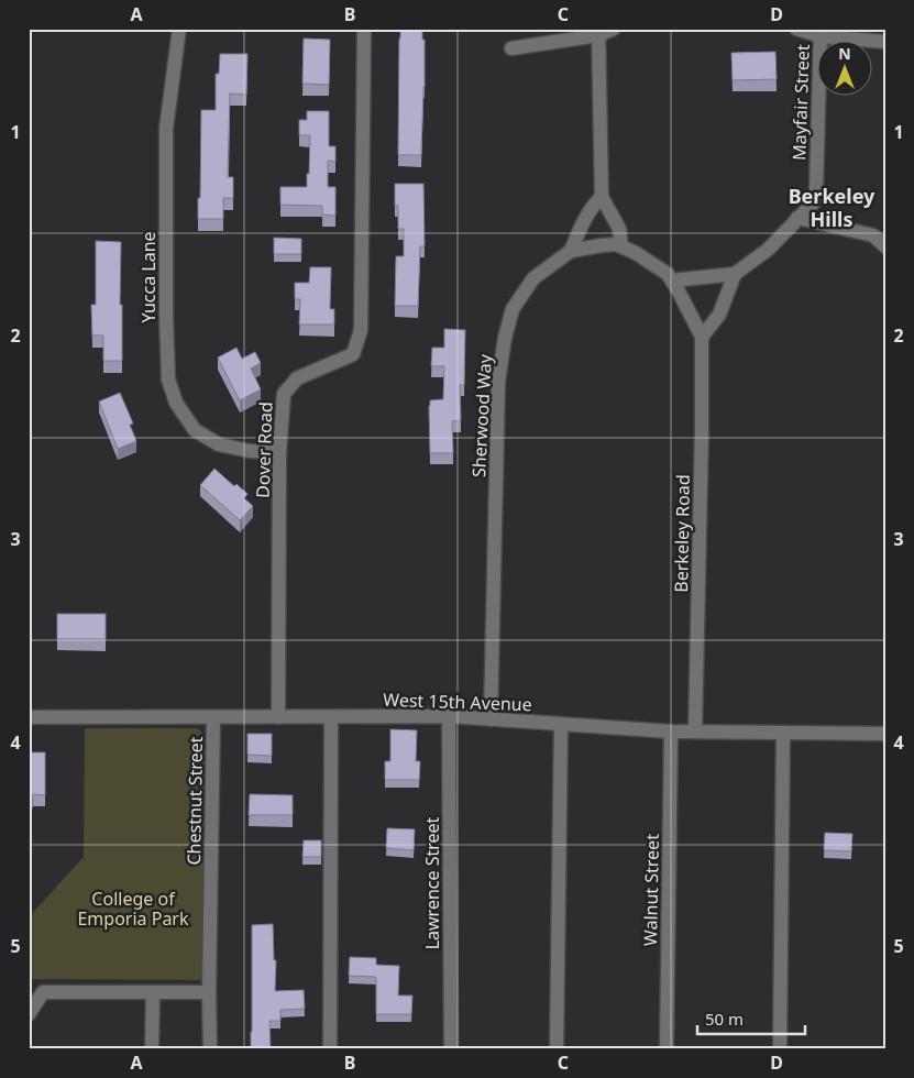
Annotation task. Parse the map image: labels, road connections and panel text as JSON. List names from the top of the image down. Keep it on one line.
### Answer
{"streets":{"street":["Mayfair Street","Yucca Lane","Sherwood Way","Dover Road","Berkeley Road","West 15th Avenue","Chestnut Street","Lawrence Street","Walnut Street"]},"crossings":[["Yucca Lane","Dover Road"],["Sherwood Way","Berkeley Road"],["Sherwood Way","West 15th Avenue"],["Dover Road","West 15th Avenue"],["Berkeley Road","West 15th Avenue"],["West 15th Avenue","Chestnut Street"],["West 15th Avenue","Lawrence Street"],["West 15th Avenue","Walnut Street"]],"districts":["Berkeley Hills"],"parks":["College of Emporia Park"],"scale_bar":"50 m","north":"top","grid":{"columns":["A","B","C","D"],"rows":["1","2","3","4","5"]}}
